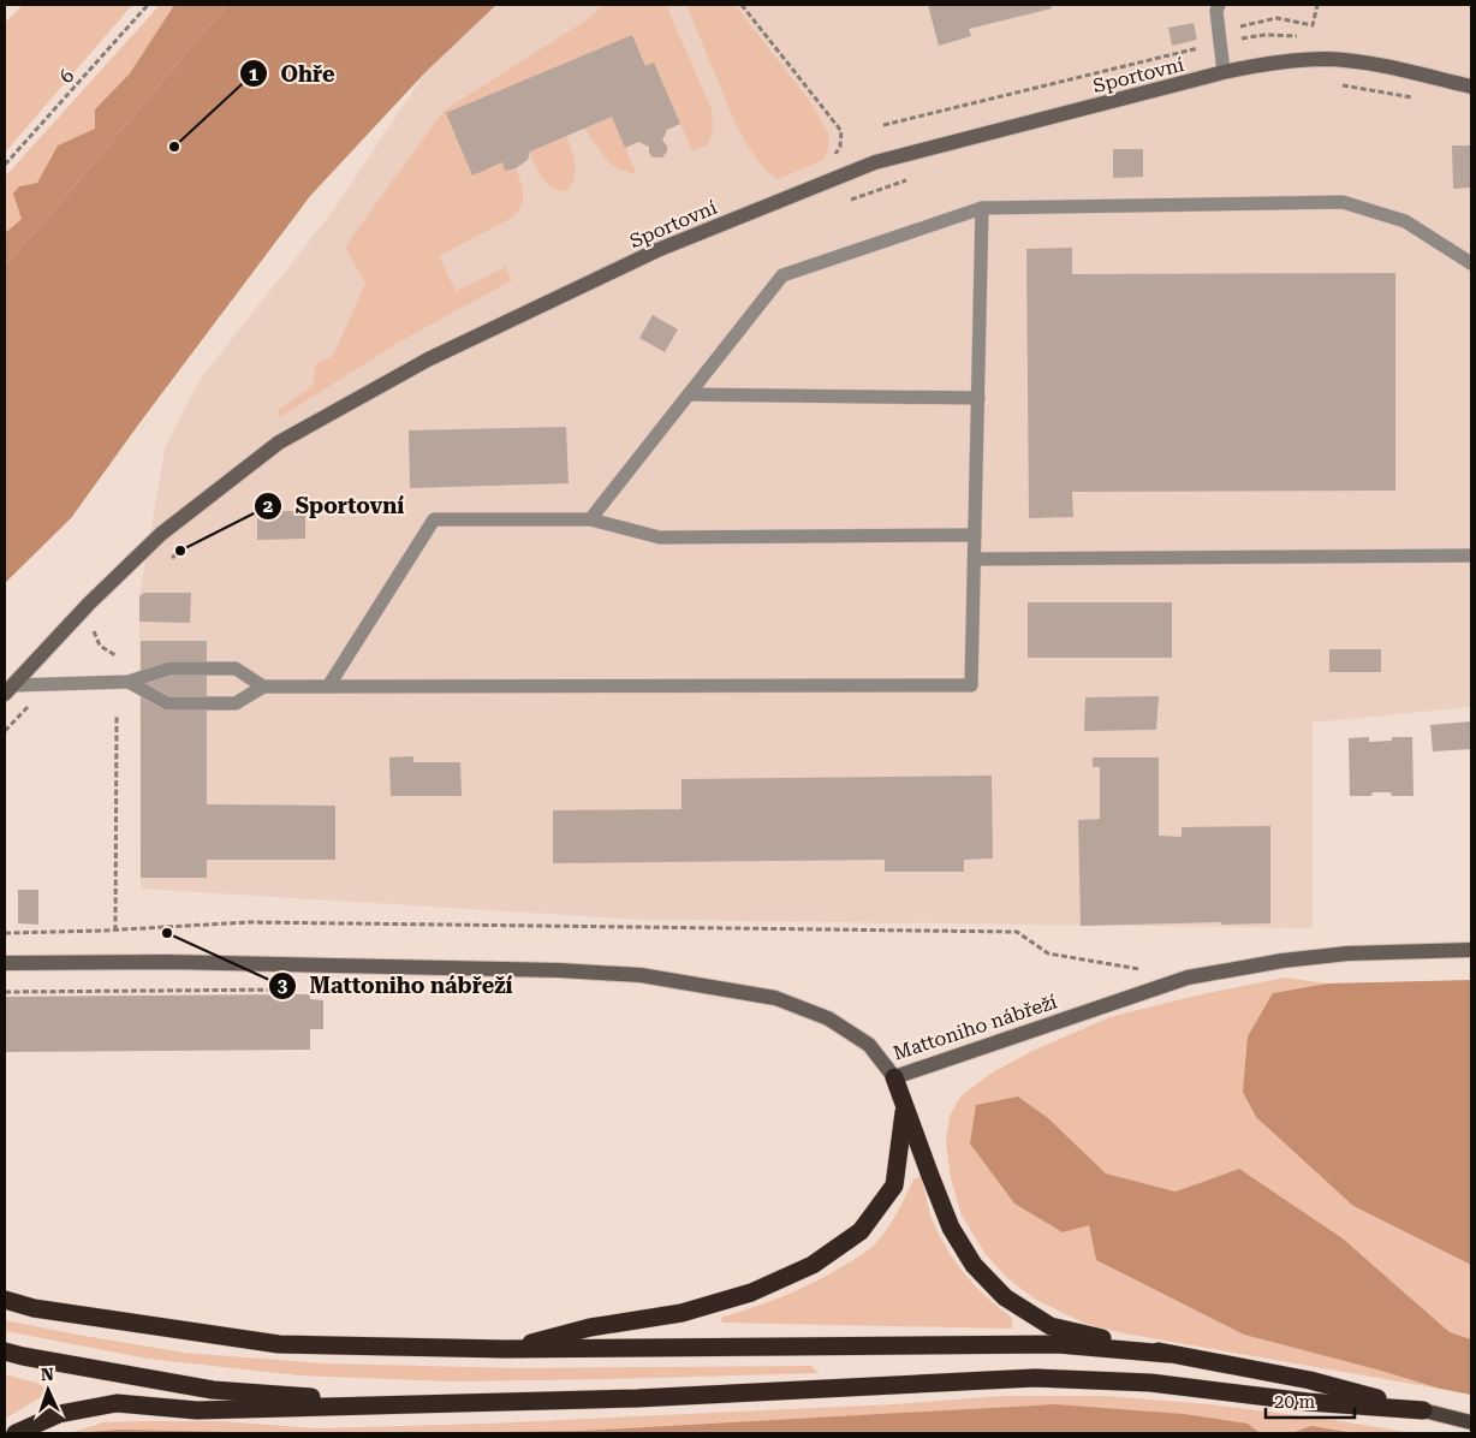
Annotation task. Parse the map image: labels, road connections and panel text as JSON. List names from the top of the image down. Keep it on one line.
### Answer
{"streets":{"street":["Sportovní","Mattoniho nábřeží"],"path":["6"]},"places":["Ohře","Sportovní","Mattoniho nábřeží"],"scale_bar":"20 m","north":"top"}
